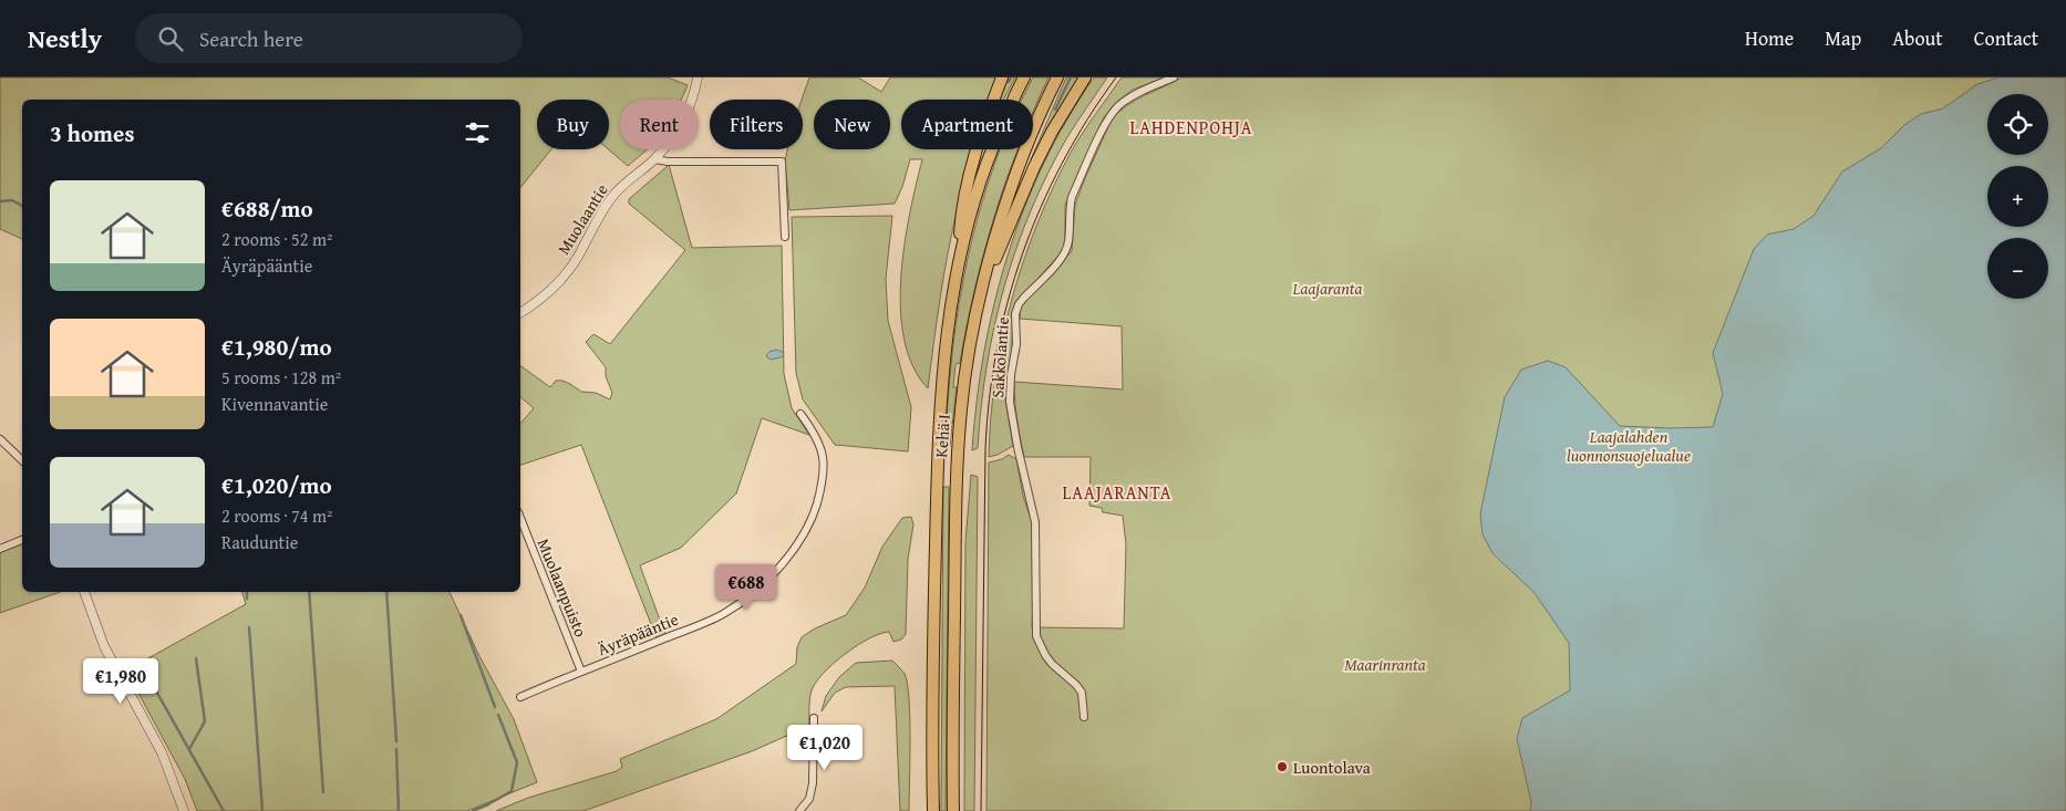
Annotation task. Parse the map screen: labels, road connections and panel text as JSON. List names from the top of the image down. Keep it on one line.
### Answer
{"streets":{"highway":["Kehä I"],"street":["Muolaantie","Sakkolantie","Muolaanpuisto","Äyräpääntie"]},"crossings":[["Muolaanpuisto","Äyräpääntie"]],"districts":["LAHDENPOHJA","LAAJARANTA"],"parks":["Laajaranta","Laajalahden luonnonsuojelualue","Maarinranta"],"places":["Luontolava"],"page":{"header":"Nestly","search":"Search here","nav":["Home","Map","About","Contact"],"map_buttons":["+","−"],"chip":["Buy","Rent","Filters","New","Apartment"],"heading":"3 homes","list":[{"name":"€688/mo","note":"2 rooms · 52 m² · Äyräpääntie"},{"name":"€1,980/mo","note":"5 rooms · 128 m² · Kivennavantie"},{"name":"€1,020/mo","note":"2 rooms · 74 m² · Rauduntie"}],"price":["€688","€1,980","€1,020"]}}
